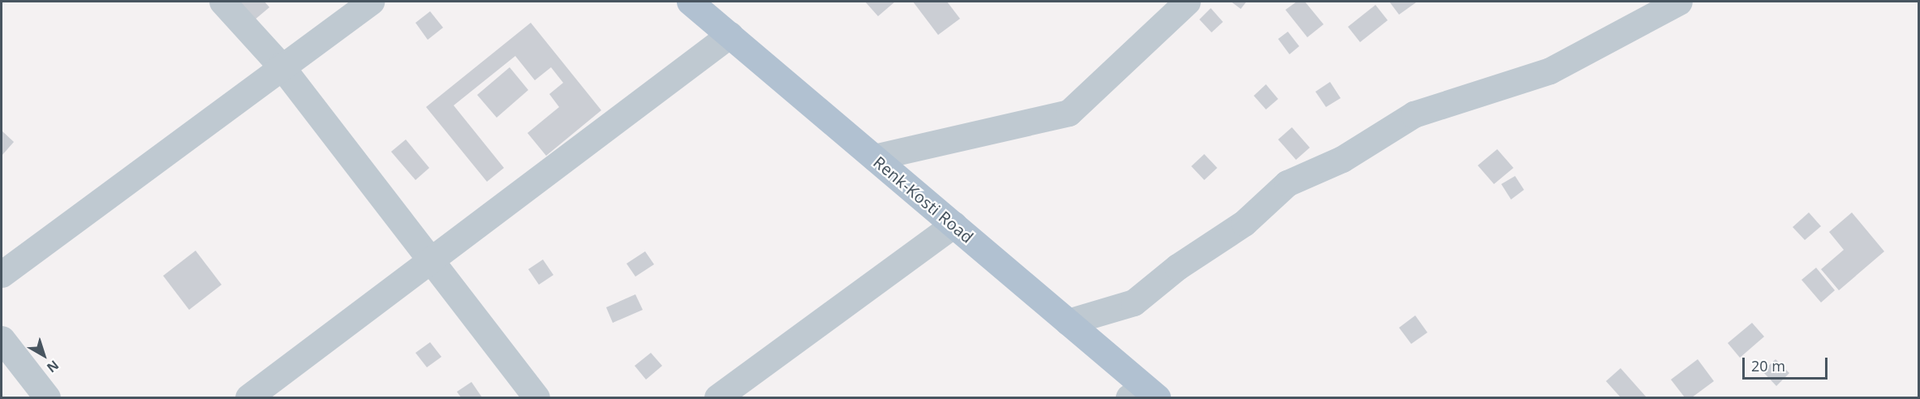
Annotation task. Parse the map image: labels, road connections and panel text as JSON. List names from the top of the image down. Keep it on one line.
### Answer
{"streets":{"main road":["Renk-Kosti Road"]},"scale_bar":"20 m","north":"bottom right"}
